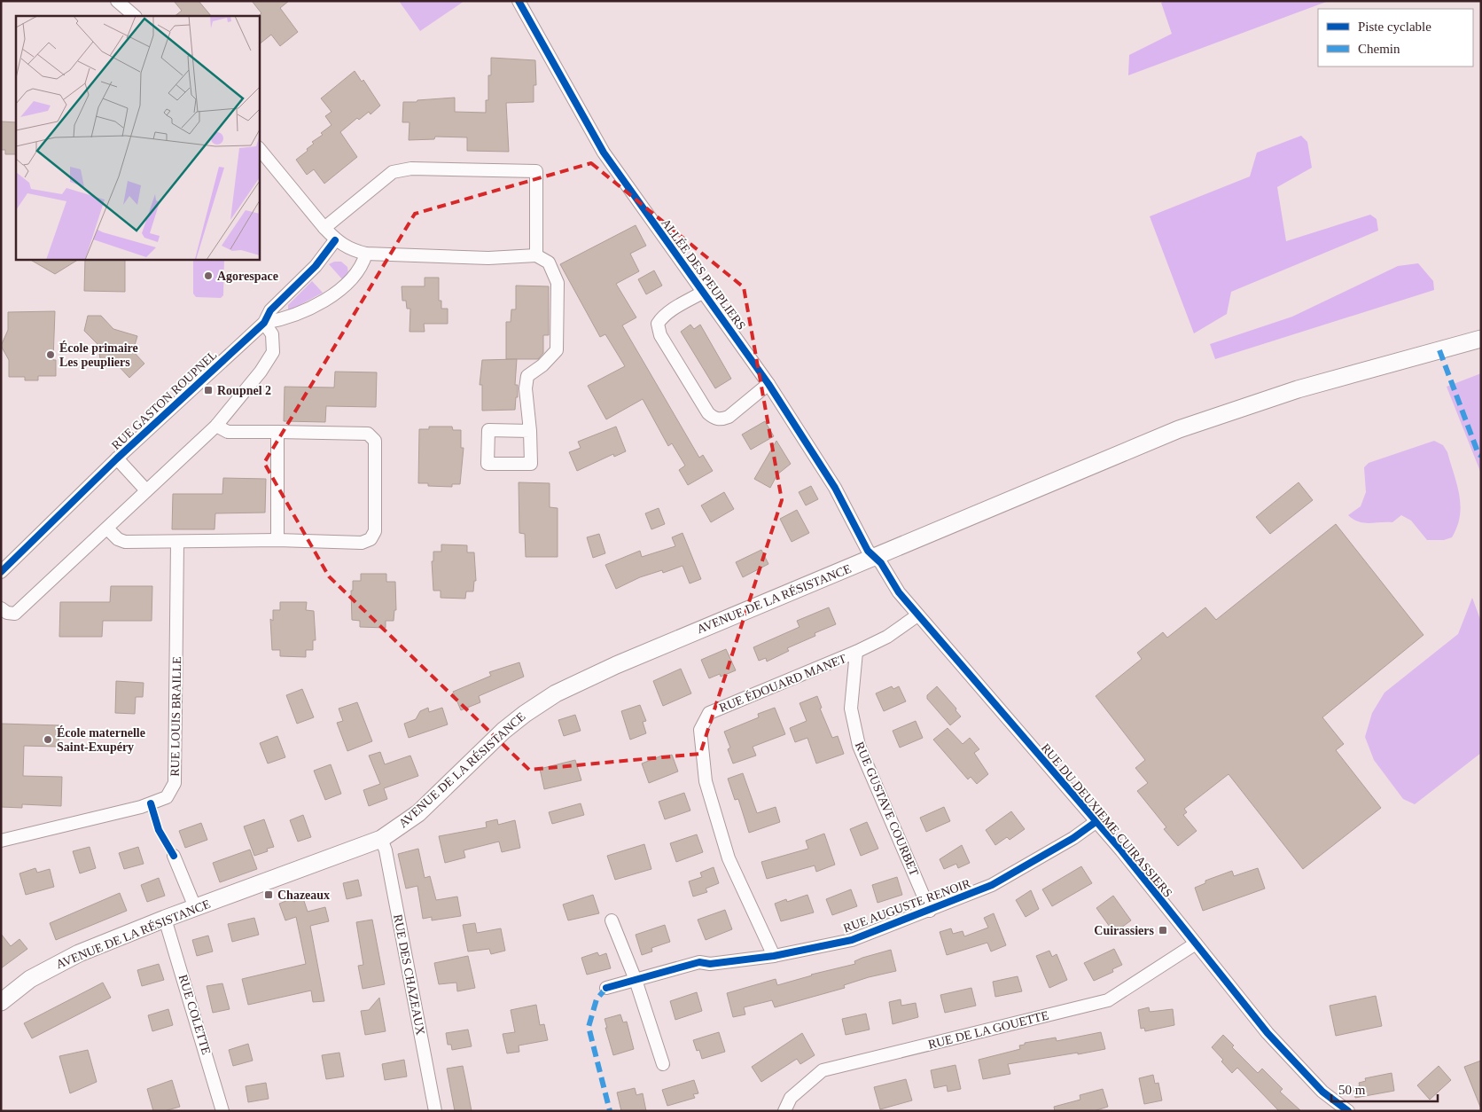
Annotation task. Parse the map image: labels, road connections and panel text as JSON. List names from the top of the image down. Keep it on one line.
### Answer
{"streets":{"main road":["AVENUE DE LA RÉSISTANCE"],"street":["ALLÉE DES PEUPLIERS","RUE GASTON ROUPNEL","RUE ÉDOUARD MANET","RUE LOUIS BRAILLE","RUE GUSTAVE COURBET","RUE DU DEUXIEME CUIRASSIERS","RUE AUGUSTE RENOIR","RUE DES CHAZEAUX","RUE COLETTE","RUE DE LA GOUETTE"]},"crossings":[["ALLÉE DES PEUPLIERS","AVENUE DE LA RÉSISTANCE"],["ALLÉE DES PEUPLIERS","RUE DU DEUXIEME CUIRASSIERS"],["AVENUE DE LA RÉSISTANCE","RUE DU DEUXIEME CUIRASSIERS"],["AVENUE DE LA RÉSISTANCE","RUE DES CHAZEAUX"],["AVENUE DE LA RÉSISTANCE","RUE COLETTE"],["RUE ÉDOUARD MANET","RUE GUSTAVE COURBET"],["RUE ÉDOUARD MANET","RUE DU DEUXIEME CUIRASSIERS"],["RUE ÉDOUARD MANET","RUE AUGUSTE RENOIR"],["RUE GUSTAVE COURBET","RUE AUGUSTE RENOIR"],["RUE DU DEUXIEME CUIRASSIERS","RUE AUGUSTE RENOIR"],["RUE DU DEUXIEME CUIRASSIERS","RUE DE LA GOUETTE"]],"places":{"other":["Agorespace","École primaire Les peupliers","École maternelle Saint-Exupéry"],"transit":["Roupnel 2","Chazeaux","Cuirassiers"]},"legend":["Piste cyclable","Chemin"],"scale_bar":"50 m"}
